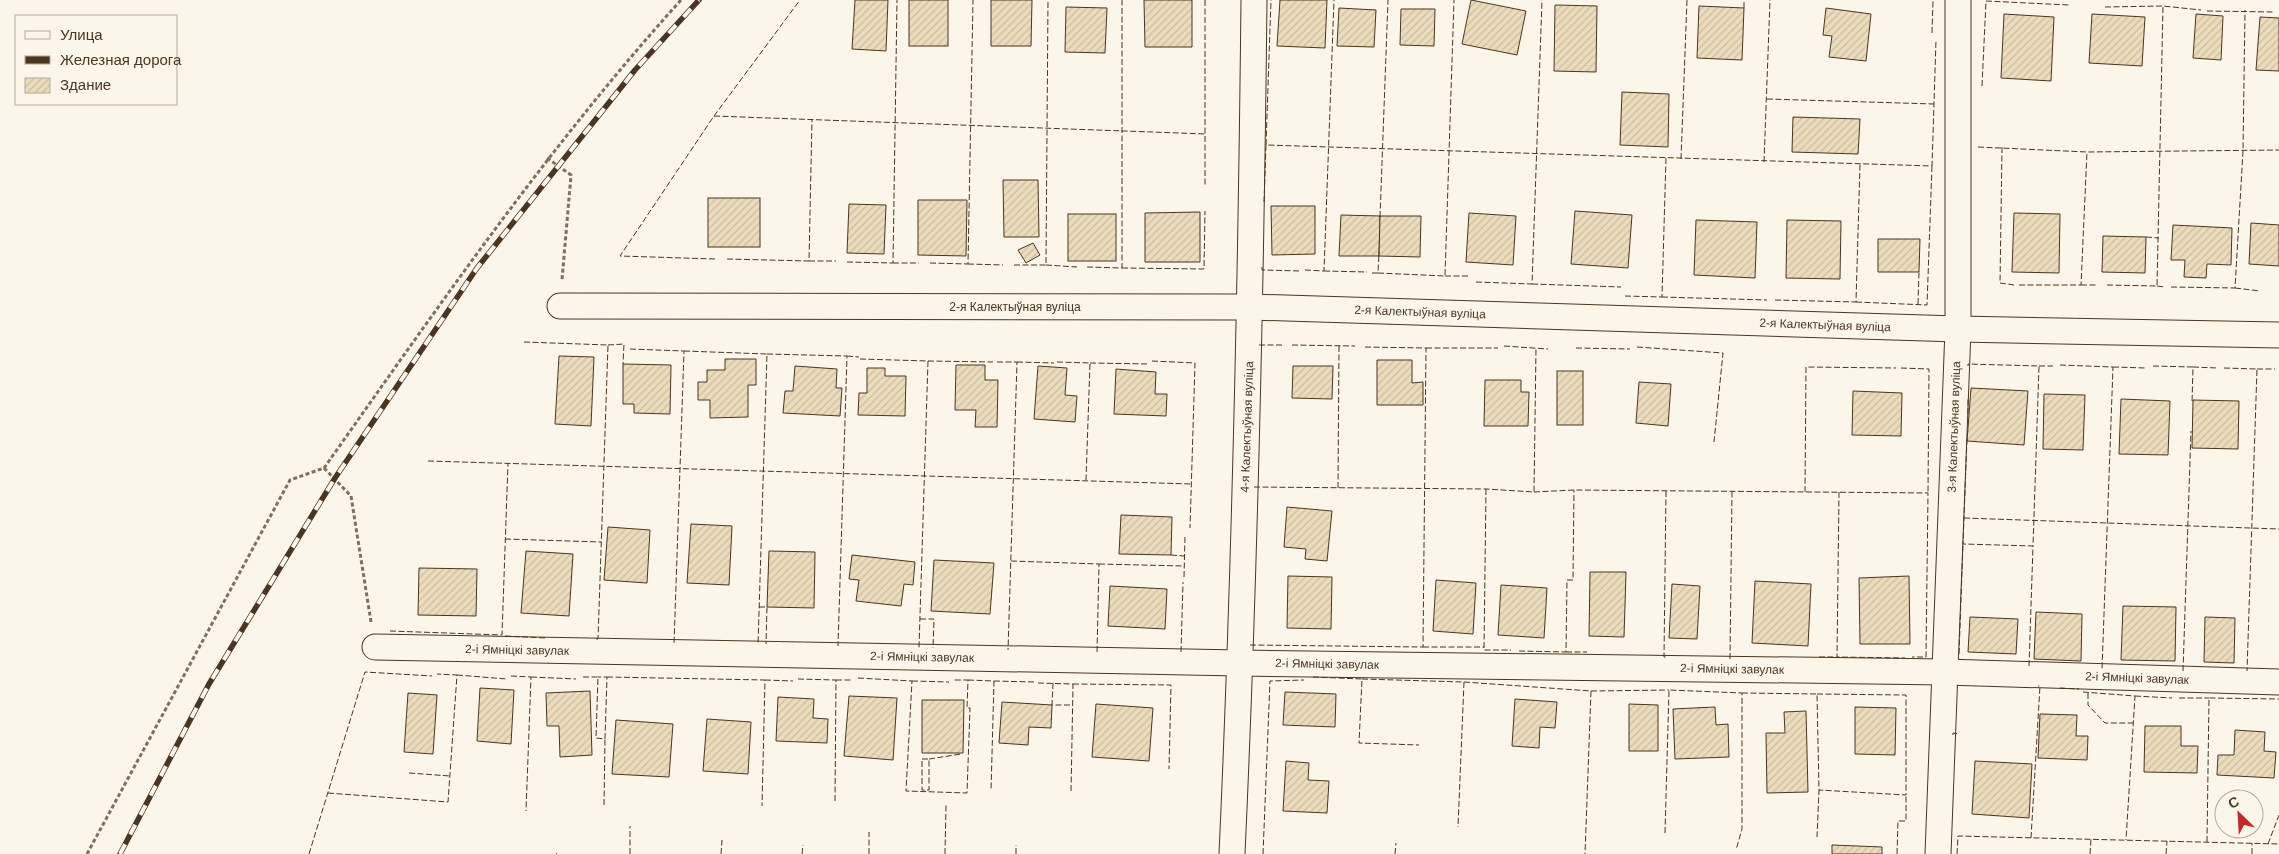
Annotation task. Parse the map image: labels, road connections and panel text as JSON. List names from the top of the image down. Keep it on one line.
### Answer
{"streets":{"street":["2-я Калектыўная вуліца","4-я Калектыўная вуліца","3-я Калектыўная вуліца","2-і Ямніцкі завулак"]},"crossings":[["2-я Калектыўная вуліца","4-я Калектыўная вуліца"],["2-я Калектыўная вуліца","3-я Калектыўная вуліца"],["4-я Калектыўная вуліца","2-і Ямніцкі завулак"],["3-я Калектыўная вуліца","2-і Ямніцкі завулак"]],"legend":["Улица","Железная дорога","Здание"],"north":"top left"}
